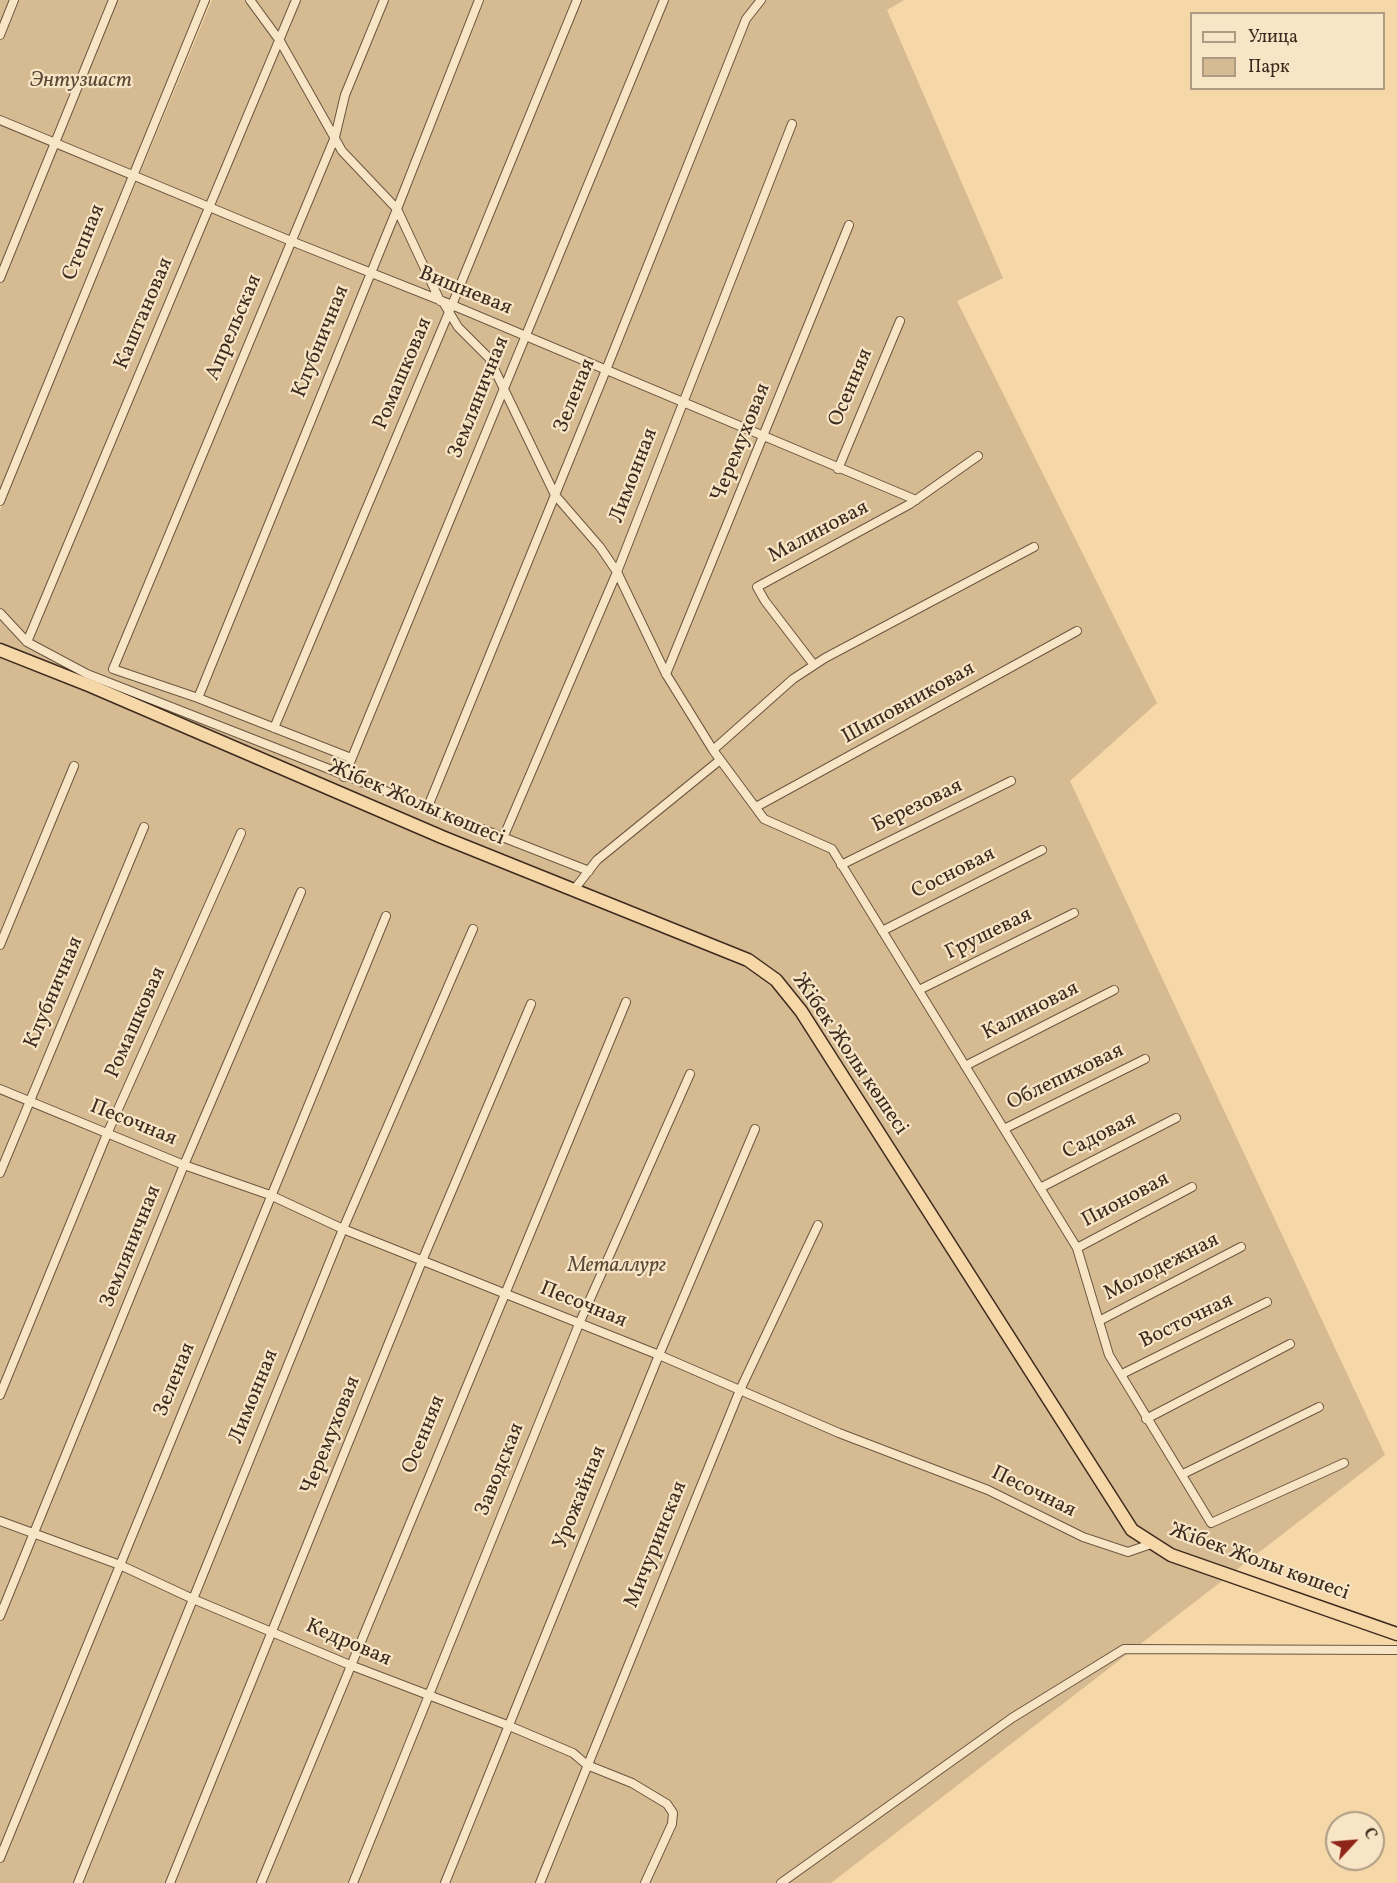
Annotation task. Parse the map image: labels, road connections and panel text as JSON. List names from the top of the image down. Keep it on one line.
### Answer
{"streets":{"highway":["Жібек Жолы көшесі"],"street":["Степная","Вишневая","Каштановая","Апрельская","Клубничная","Ромашковая","Осенняя","Зеленая","Земляничная","Черемуховая","Лимонная","Малиновая","Шиповниковая","Березовая","Сосновая","Грушевая","Калиновая","Облепиховая","Песочная","Садовая","Пионовая","Молодежная","Восточная","Заводская","Урожайная","Мичуринская","Кедровая"]},"crossings":[["Степная","Вишневая"],["Вишневая","Каштановая"],["Вишневая","Апрельская"],["Вишневая","Клубничная"],["Вишневая","Ромашковая"],["Вишневая","Осенняя"],["Вишневая","Зеленая"],["Вишневая","Земляничная"],["Вишневая","Черемуховая"],["Вишневая","Лимонная"],["Вишневая","Малиновая"],["Апрельская","Клубничная"],["Клубничная","Песочная"],["Ромашковая","Песочная"],["Осенняя","Песочная"],["Осенняя","Кедровая"],["Зеленая","Песочная"],["Зеленая","Кедровая"],["Земляничная","Песочная"],["Земляничная","Кедровая"],["Черемуховая","Песочная"],["Черемуховая","Кедровая"],["Лимонная","Песочная"],["Лимонная","Кедровая"],["Жібек Жолы көшесі","Песочная"],["Песочная","Заводская"],["Песочная","Урожайная"],["Песочная","Мичуринская"],["Заводская","Кедровая"],["Урожайная","Кедровая"],["Мичуринская","Кедровая"]],"parks":["Энтузиаст","Металлург"],"legend":["Улица","Парк"],"north":"top right"}
